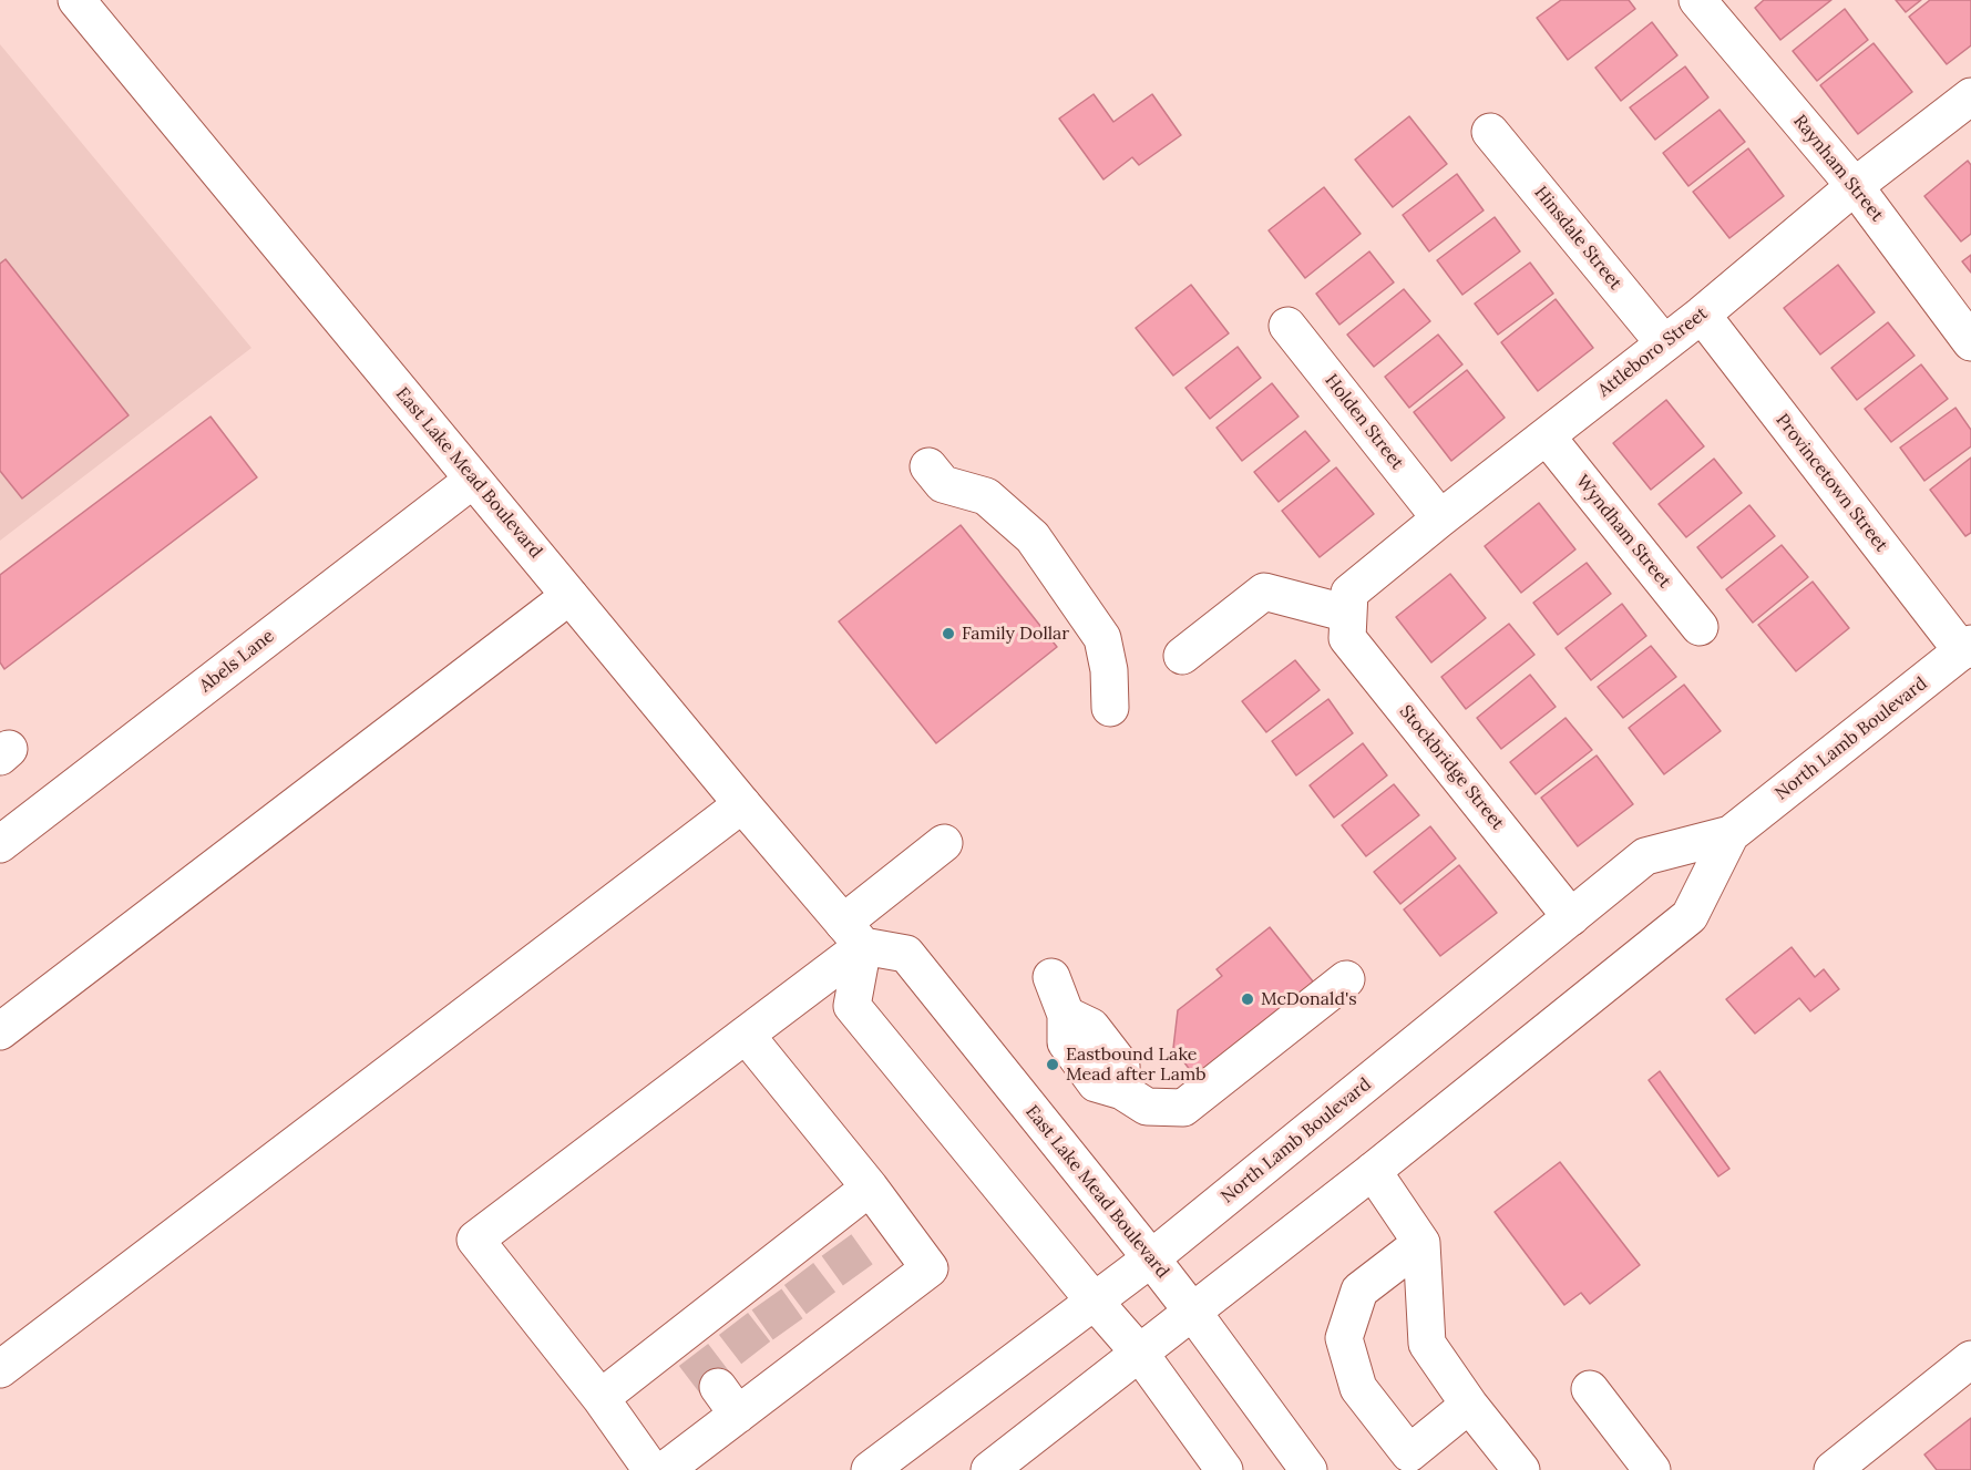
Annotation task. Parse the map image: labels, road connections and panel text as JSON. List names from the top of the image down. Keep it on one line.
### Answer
{"streets":{"main road":["Raynham Street","Hinsdale Street","Attleboro Street","Holden Street","East Lake Mead Boulevard","Provincetown Street","Wyndham Street","Abels Lane","North Lamb Boulevard","Stockbridge Street"]},"crossings":[["Raynham Street","Attleboro Street"],["Hinsdale Street","Attleboro Street"],["Attleboro Street","Holden Street"],["Attleboro Street","Provincetown Street"],["Attleboro Street","Wyndham Street"],["Attleboro Street","Stockbridge Street"],["East Lake Mead Boulevard","Abels Lane"],["East Lake Mead Boulevard","North Lamb Boulevard"],["Provincetown Street","North Lamb Boulevard"],["North Lamb Boulevard","Stockbridge Street"]],"places":["Family Dollar","McDonald's","Eastbound Lake Mead after Lamb"]}
